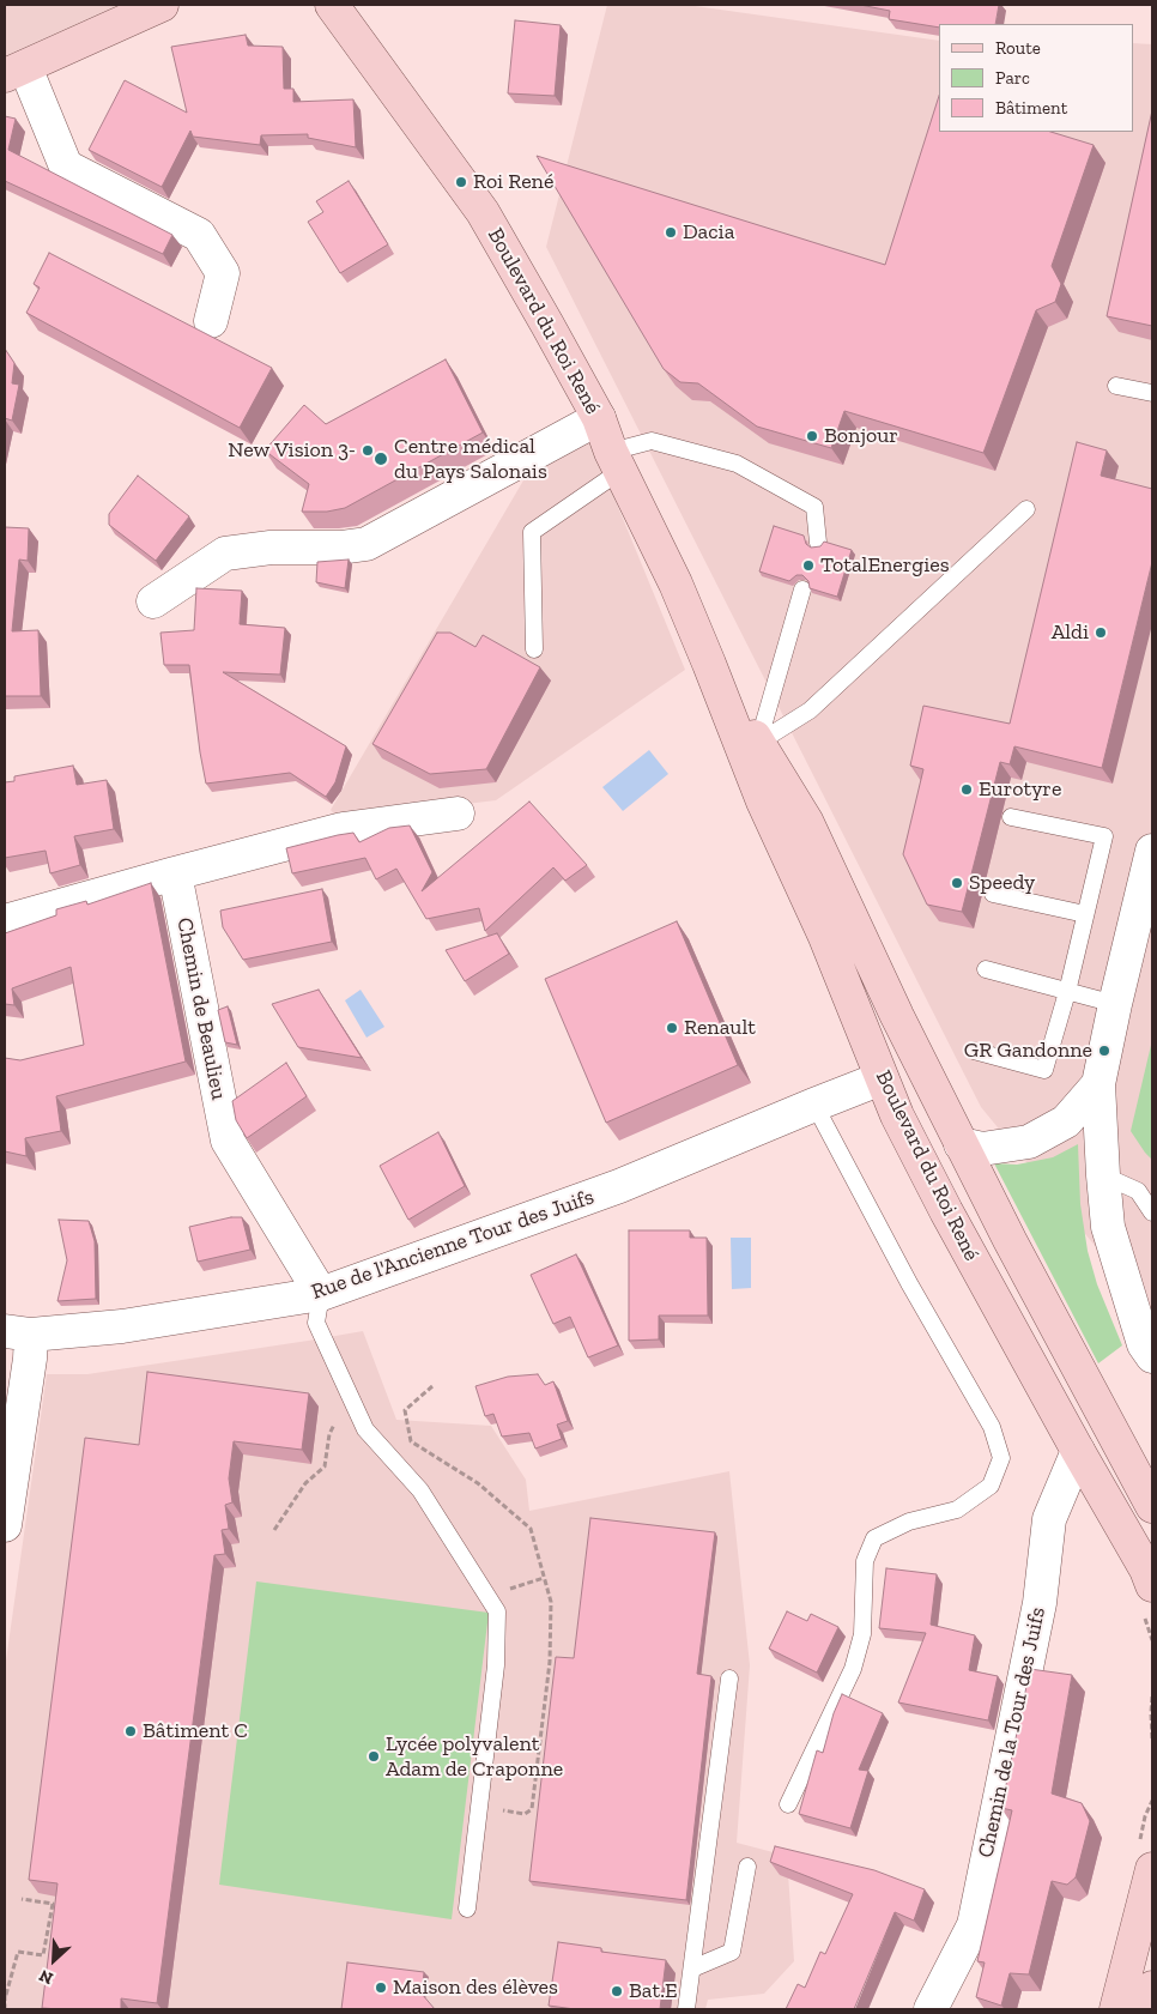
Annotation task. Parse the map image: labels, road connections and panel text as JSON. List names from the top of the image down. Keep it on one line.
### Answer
{"streets":{"main road":["Boulevard du Roi René"],"street":["Chemin de Beaulieu","Rue de l'Ancienne Tour des Juifs","Chemin de la Tour des Juifs"]},"crossings":[["Boulevard du Roi René","Rue de l'Ancienne Tour des Juifs"],["Boulevard du Roi René","Chemin de la Tour des Juifs"],["Chemin de Beaulieu","Rue de l'Ancienne Tour des Juifs"]],"places":["Roi René","Dacia","Bonjour","New Vision 3-","Centre médical du Pays Salonais","TotalEnergies","Aldi","Eurotyre","Speedy","Renault","GR Gandonne","Bâtiment C","Lycée polyvalent Adam de Craponne","Maison des élèves","Bat.E"],"legend":["Route","Parc","Bâtiment"],"north":"bottom left"}
